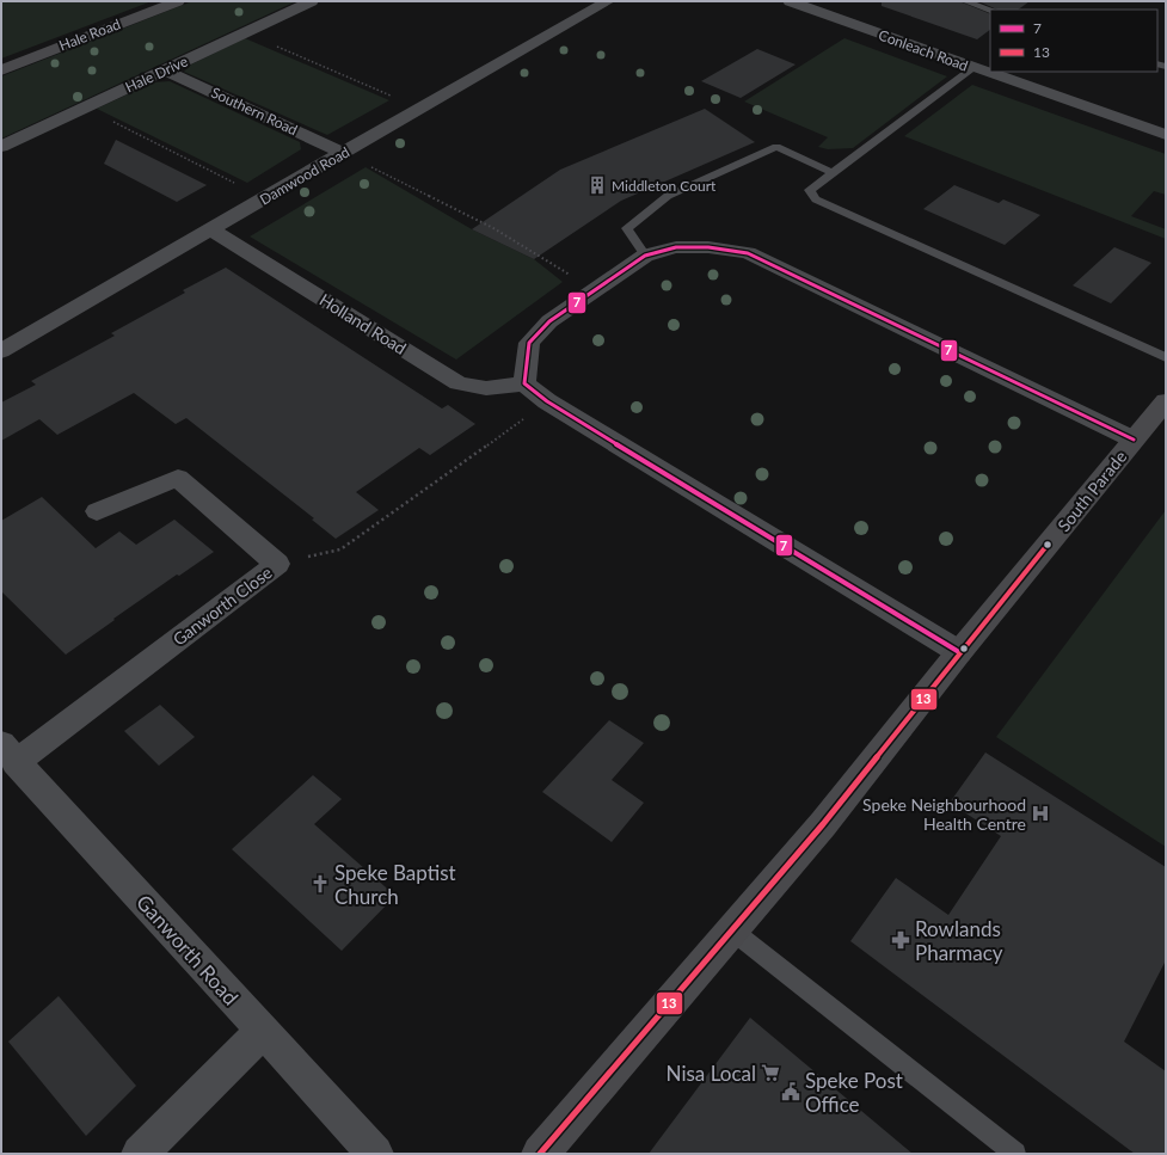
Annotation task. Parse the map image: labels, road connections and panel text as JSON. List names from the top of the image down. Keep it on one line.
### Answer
{"streets":{"street":["Hale Road","Conleach Road","Hale Drive","Southern Road","Damwood Road","Holland Road","South Parade","Ganworth Close","Ganworth Road"]},"crossings":[["Hale Drive","Southern Road"],["Southern Road","Damwood Road"],["Damwood Road","Holland Road"],["Ganworth Close","Ganworth Road"]],"places":{"building":["Middleton Court"],"hospital":["Speke Neighbourhood Health Centre"],"church":["Speke Baptist Church"],"pharmacy":["Rowlands Pharmacy"],"supermarket":["Nisa Local"],"public building":["Speke Post Office"]},"lines":["transit line 7","transit line 13"],"legend":["7","13"]}
